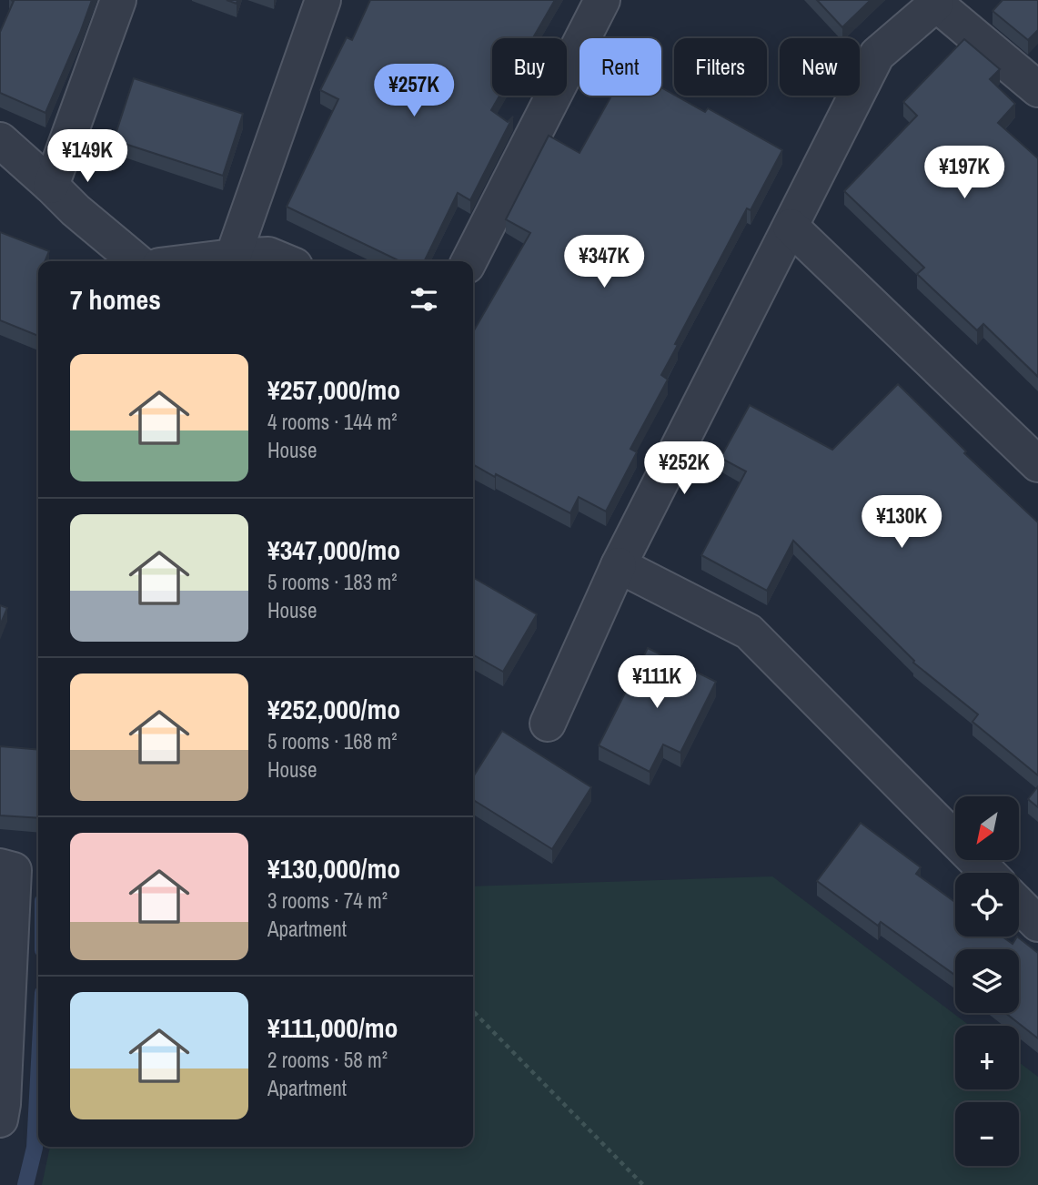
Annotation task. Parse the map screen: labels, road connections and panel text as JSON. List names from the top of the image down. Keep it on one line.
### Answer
{"north":"bottom left","page":{"chip":["Buy","Rent","Filters","New"],"price":["¥257K","¥149K","¥197K","¥347K","¥252K","¥130K","¥111K"],"heading":"7 homes","list":[{"name":"¥257,000/mo","note":"4 rooms · 144 m² · House"},{"name":"¥347,000/mo","note":"5 rooms · 183 m² · House"},{"name":"¥252,000/mo","note":"5 rooms · 168 m² · House"},{"name":"¥130,000/mo","note":"3 rooms · 74 m² · Apartment"},{"name":"¥111,000/mo","note":"2 rooms · 58 m² · Apartment"}],"map_buttons":["+","−"]}}
